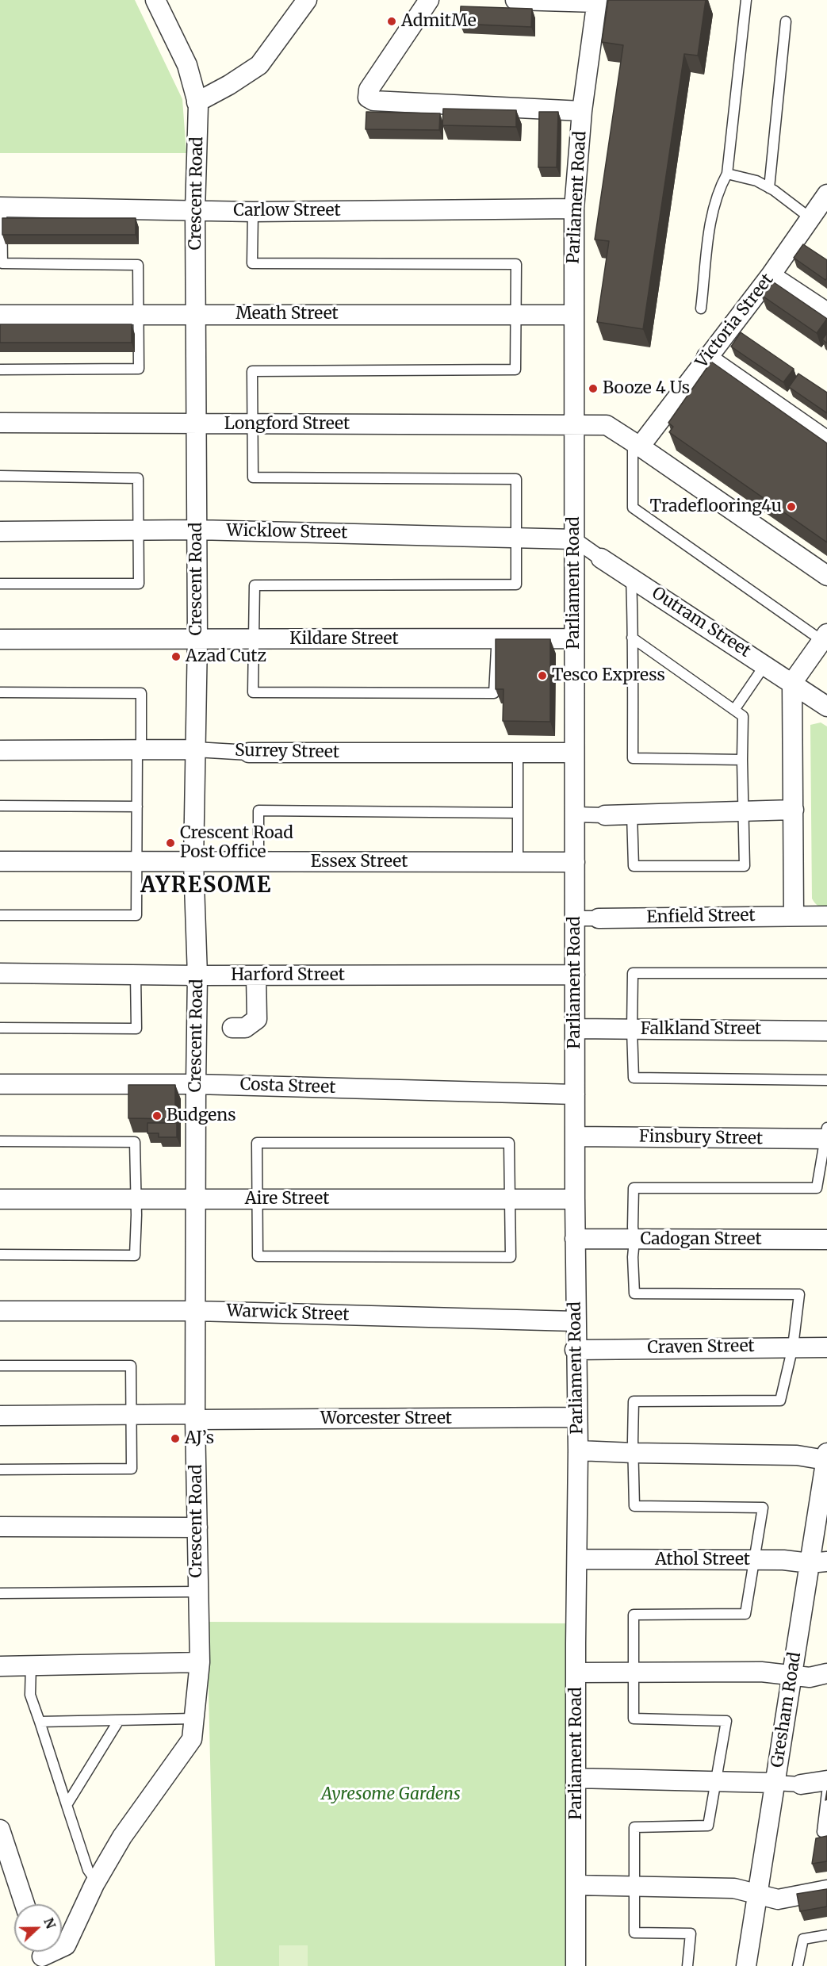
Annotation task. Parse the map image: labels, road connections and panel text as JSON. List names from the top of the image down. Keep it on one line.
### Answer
{"streets":{"street":["Crescent Road","Parliament Road","Carlow Street","Meath Street","Victoria Street","Longford Street","Wicklow Street","Outram Street","Kildare Street","Surrey Street","Essex Street","Enfield Street","Harford Street","Falkland Street","Costa Street","Finsbury Street","Aire Street","Cadogan Street","Warwick Street","Craven Street","Worcester Street","Athol Street","Gresham Road"]},"crossings":[["Crescent Road","Carlow Street"],["Crescent Road","Meath Street"],["Crescent Road","Longford Street"],["Crescent Road","Wicklow Street"],["Crescent Road","Kildare Street"],["Crescent Road","Surrey Street"],["Crescent Road","Essex Street"],["Crescent Road","Harford Street"],["Crescent Road","Costa Street"],["Crescent Road","Aire Street"],["Crescent Road","Warwick Street"],["Crescent Road","Worcester Street"],["Parliament Road","Carlow Street"],["Parliament Road","Meath Street"],["Parliament Road","Longford Street"],["Parliament Road","Wicklow Street"],["Parliament Road","Outram Street"],["Parliament Road","Kildare Street"],["Parliament Road","Surrey Street"],["Parliament Road","Essex Street"],["Parliament Road","Enfield Street"],["Parliament Road","Harford Street"],["Parliament Road","Falkland Street"],["Parliament Road","Costa Street"],["Parliament Road","Finsbury Street"],["Parliament Road","Aire Street"],["Parliament Road","Cadogan Street"],["Parliament Road","Warwick Street"],["Parliament Road","Craven Street"],["Parliament Road","Worcester Street"],["Parliament Road","Athol Street"],["Victoria Street","Longford Street"],["Wicklow Street","Outram Street"],["Athol Street","Gresham Road"]],"districts":["AYRESOME"],"parks":["Ayresome Gardens"],"places":["AdmitMe","Booze 4 Us","Tradeflooring4u","Azad Cutz","Tesco Express","Crescent Road Post Office","Budgens","AJ’s"],"north":"right"}
